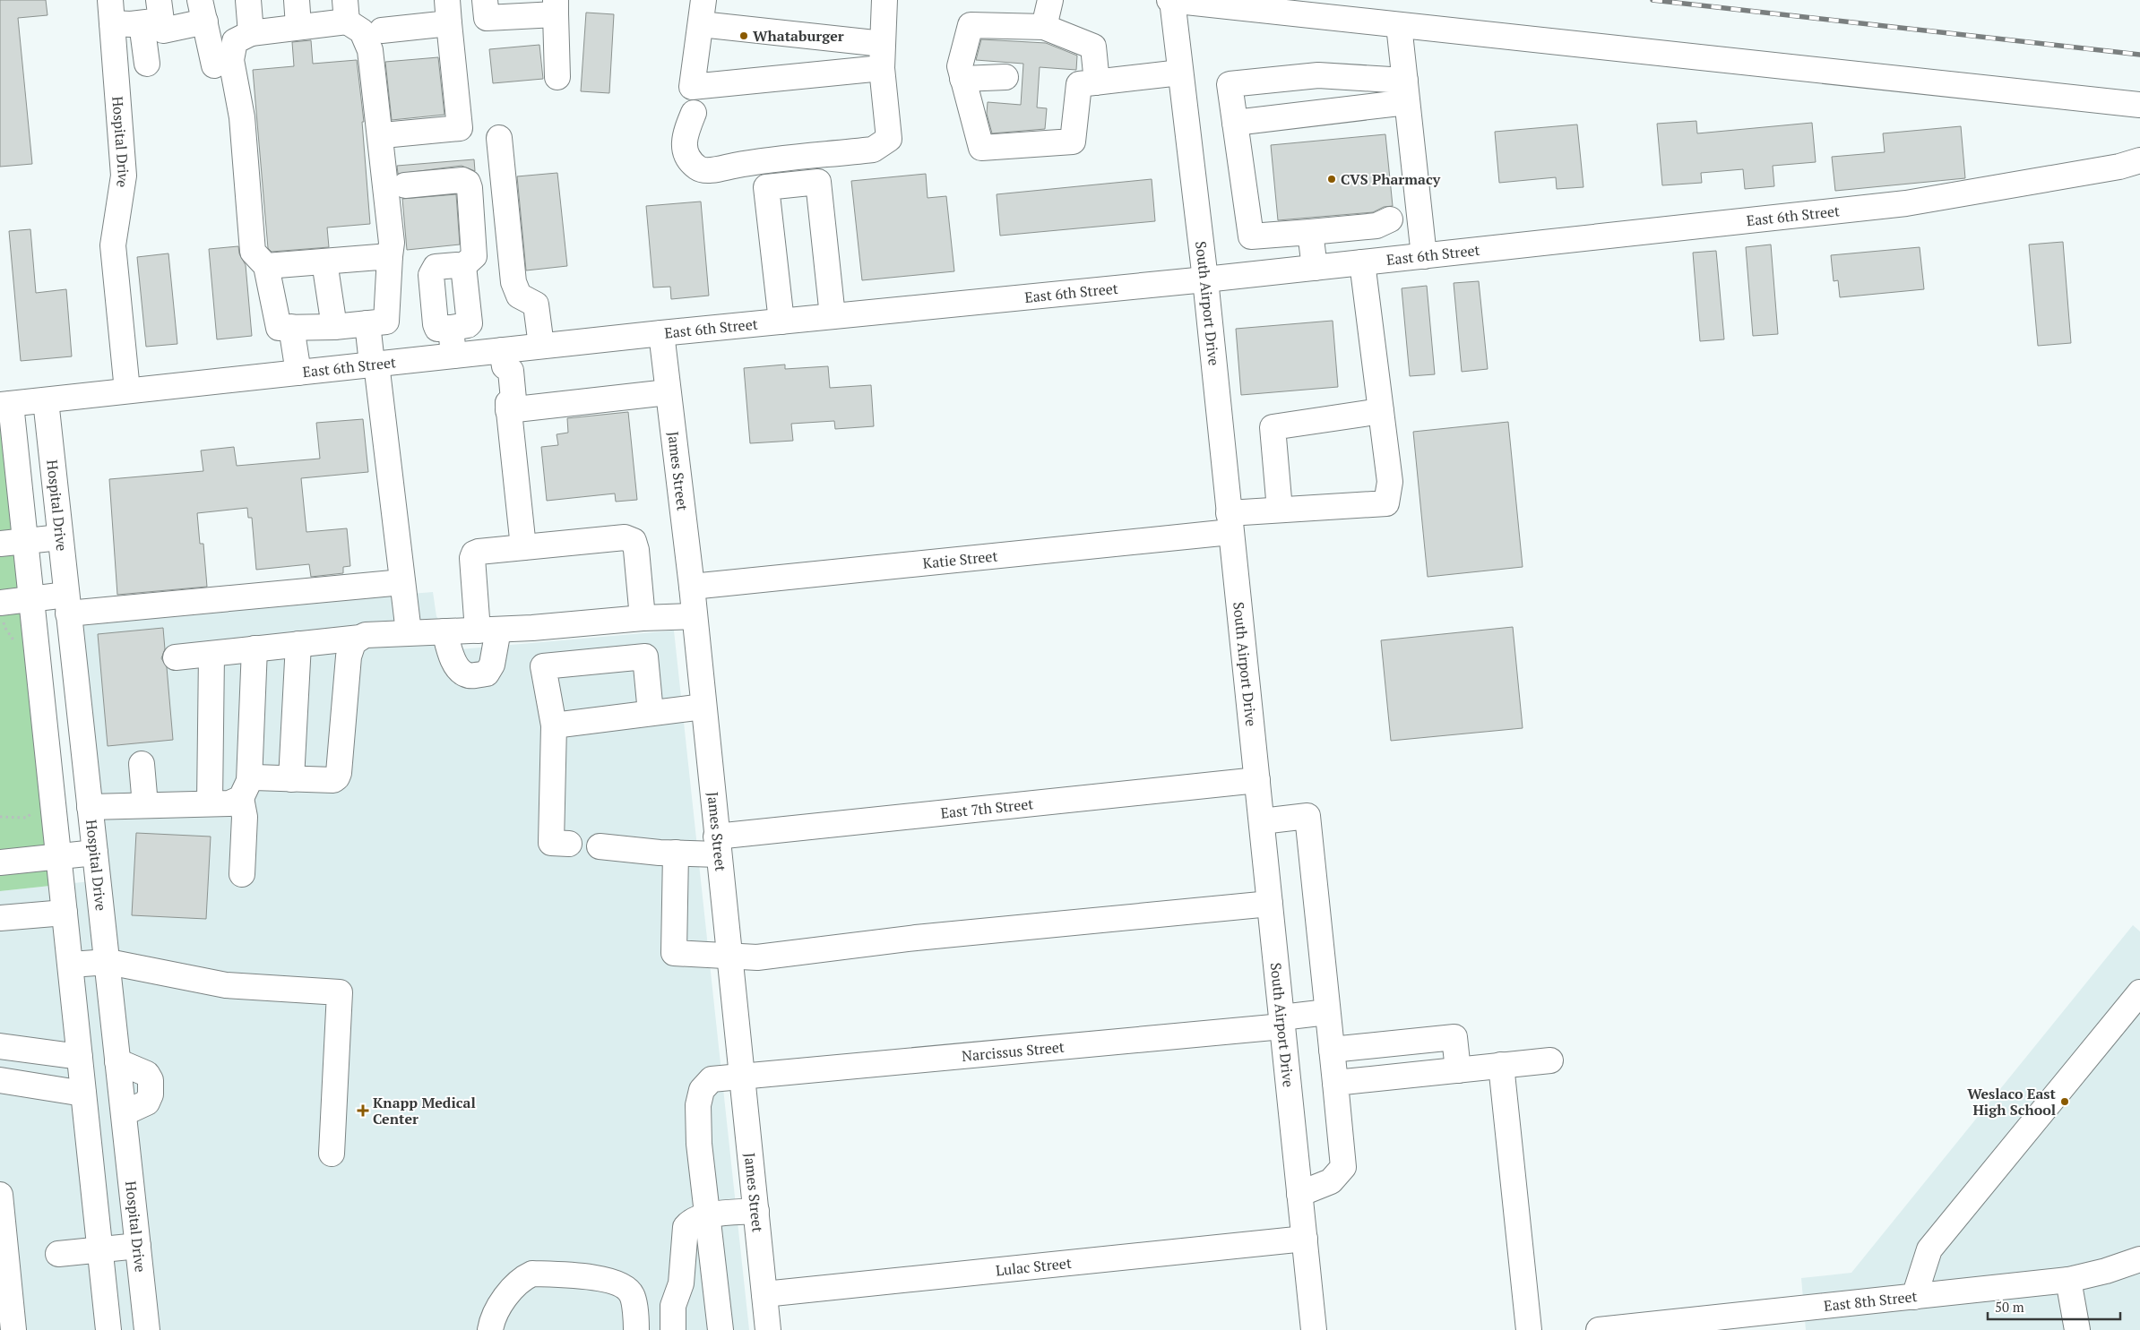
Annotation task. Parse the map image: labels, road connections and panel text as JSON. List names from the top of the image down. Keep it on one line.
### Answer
{"streets":{"street":["Hospital Drive","East 6th Street","South Airport Drive","James Street","Katie Street","East 7th Street","Narcissus Street","Lulac Street","East 8th Street"]},"crossings":[["Hospital Drive","East 6th Street"],["East 6th Street","South Airport Drive"],["East 6th Street","James Street"],["South Airport Drive","Katie Street"],["South Airport Drive","East 7th Street"],["South Airport Drive","Narcissus Street"],["South Airport Drive","Lulac Street"],["James Street","Katie Street"],["James Street","East 7th Street"],["James Street","Narcissus Street"],["James Street","Lulac Street"]],"places":{"other":["Whataburger","CVS Pharmacy","Weslaco East High School"],"health":["Knapp Medical Center"]},"scale_bar":"50 m"}
